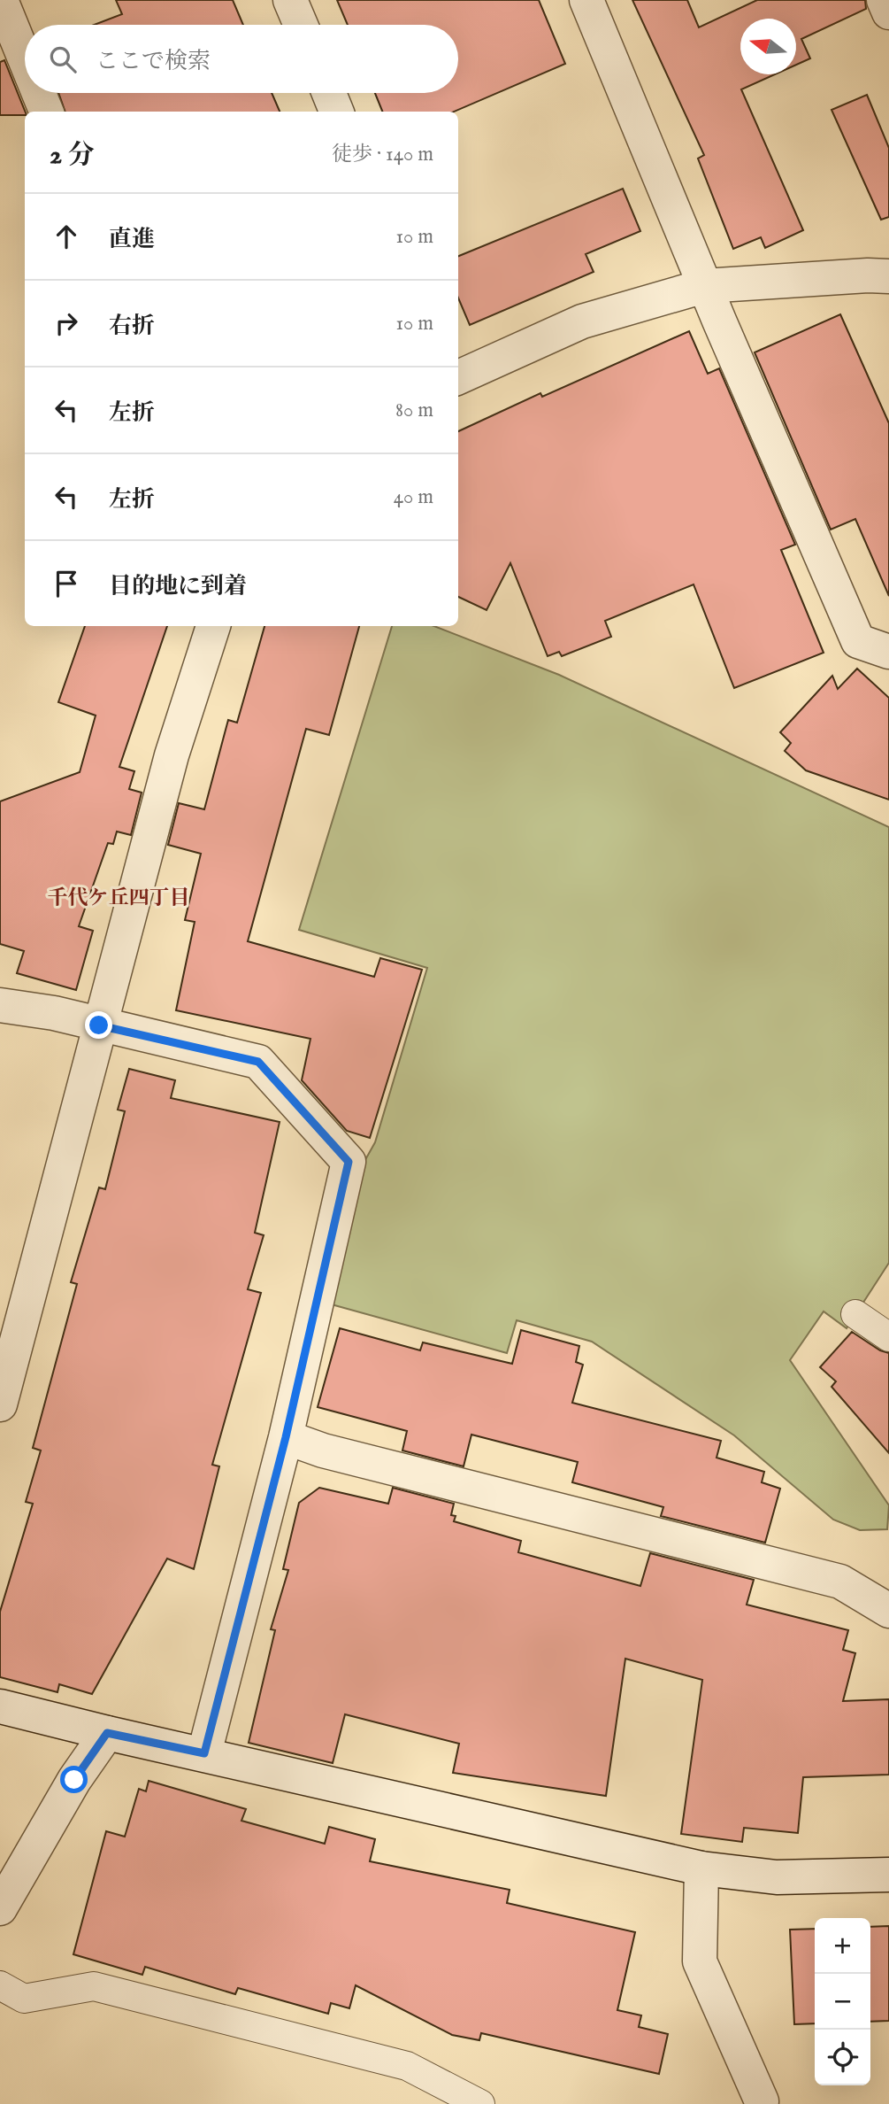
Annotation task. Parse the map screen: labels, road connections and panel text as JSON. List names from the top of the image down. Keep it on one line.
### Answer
{"districts":["千代ケ丘四丁目"],"north":"left","page":{"search":"ここで検索","heading":["2 分","徒歩 · 140 m"],"list":[["直進","10 m"],["右折","10 m"],["左折","80 m"],["左折","40 m"],"目的地に到着"],"map_buttons":["+","−"]}}
